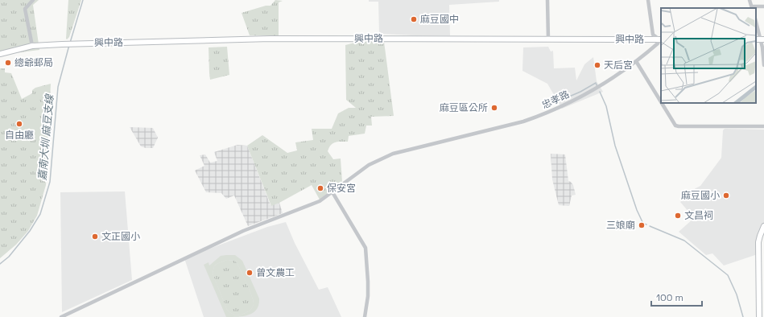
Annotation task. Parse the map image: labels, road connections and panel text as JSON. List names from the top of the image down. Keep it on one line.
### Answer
{"streets":{"main road":["興中路"],"street":["忠孝路"]},"crossings":[["興中路","忠孝路"]],"water":["嘉南大圳 麻豆支線"],"places":["麻豆國中","總爺郵局","天后宮","麻豆區公所","自由廳","保安宮","麻豆國小","文昌祠","三娘廟","文正國小","曾文農工"],"scale_bar":"100 m"}
